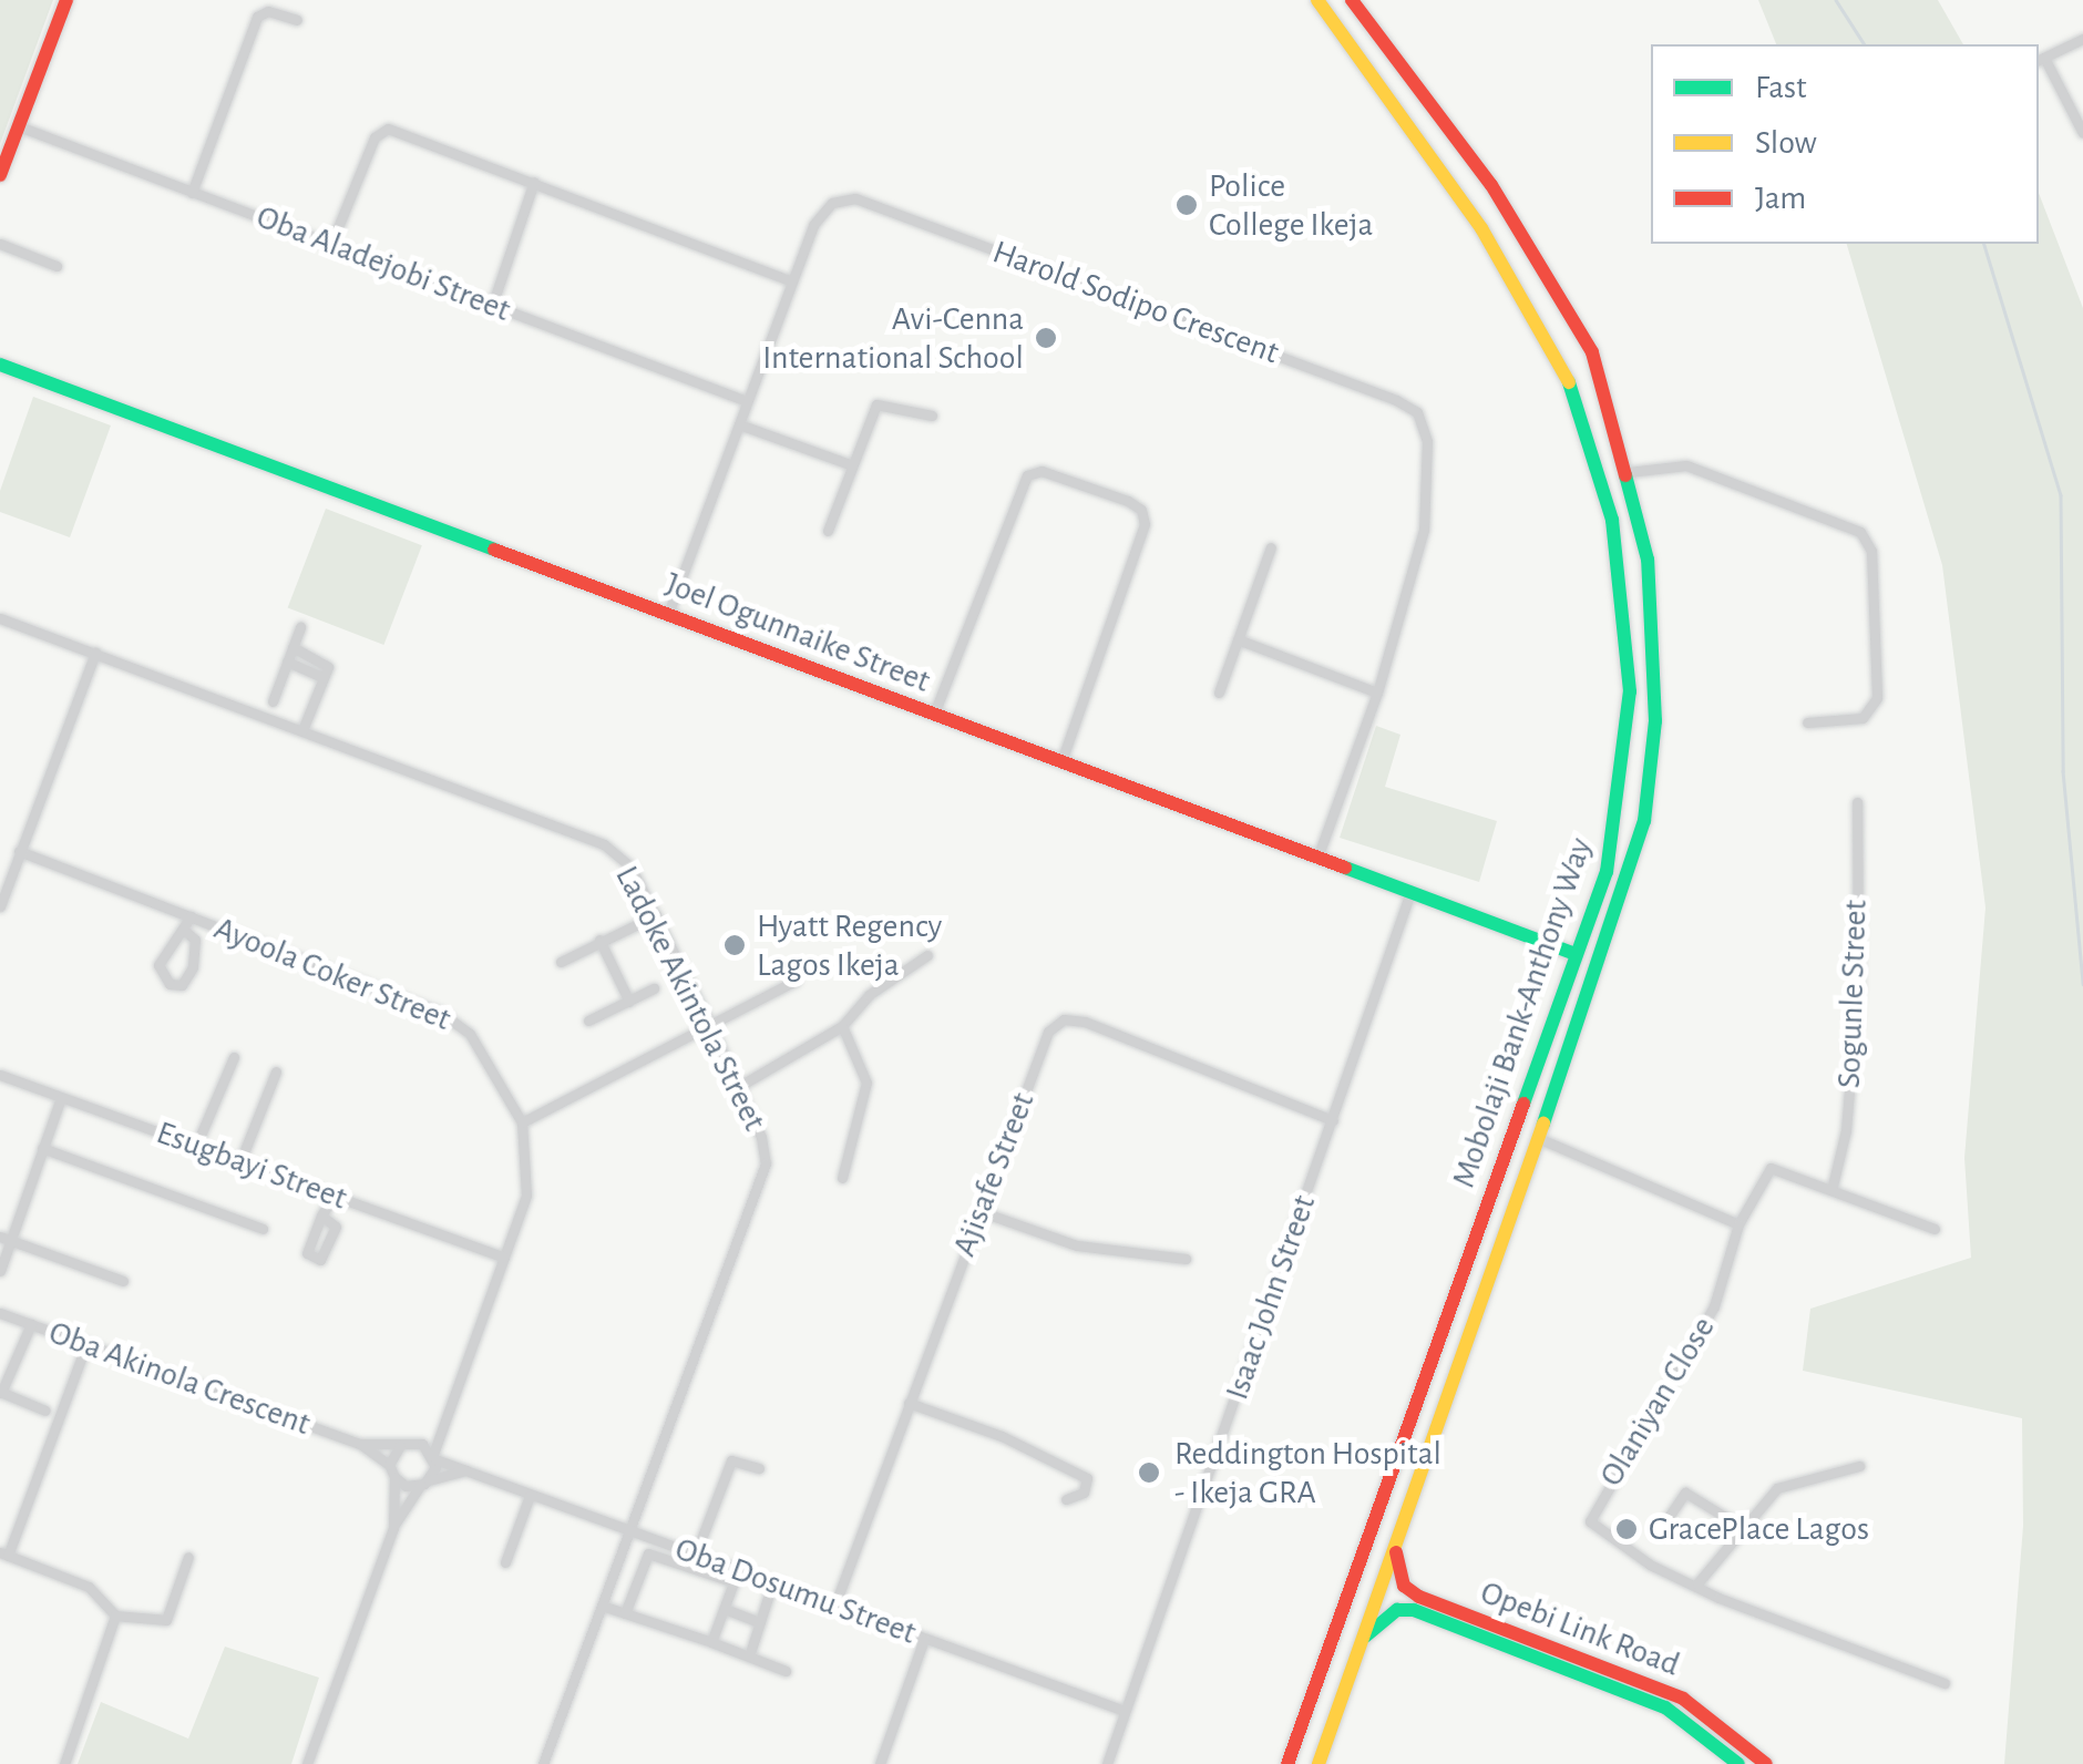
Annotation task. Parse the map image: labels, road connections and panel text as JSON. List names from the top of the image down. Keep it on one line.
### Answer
{"streets":{"main road":["Joel Ogunnaike Street","Mobolaji Bank-Anthony Way","Opebi Link Road"],"street":["Oba Aladejobi Street","Harold Sodipo Crescent","Ayoola Coker Street","Sogunle Street","Ladoke Akintola Street","Esugbayi Street","Ajisafe Street","Isaac John Street","Oba Akinola Crescent","Olaniyan Close","Oba Dosumu Street"]},"crossings":[["Oba Aladejobi Street","Harold Sodipo Crescent"],["Harold Sodipo Crescent","Joel Ogunnaike Street"],["Joel Ogunnaike Street","Mobolaji Bank-Anthony Way"],["Joel Ogunnaike Street","Isaac John Street"],["Ladoke Akintola Street","Oba Dosumu Street"],["Mobolaji Bank-Anthony Way","Opebi Link Road"],["Ajisafe Street","Isaac John Street"],["Ajisafe Street","Oba Dosumu Street"],["Isaac John Street","Oba Dosumu Street"]],"places":["Police College Ikeja","Avi-Cenna International School","Hyatt Regency Lagos Ikeja","Reddington Hospital - Ikeja GRA","GracePlace Lagos"],"legend":["Fast","Slow","Jam"]}
